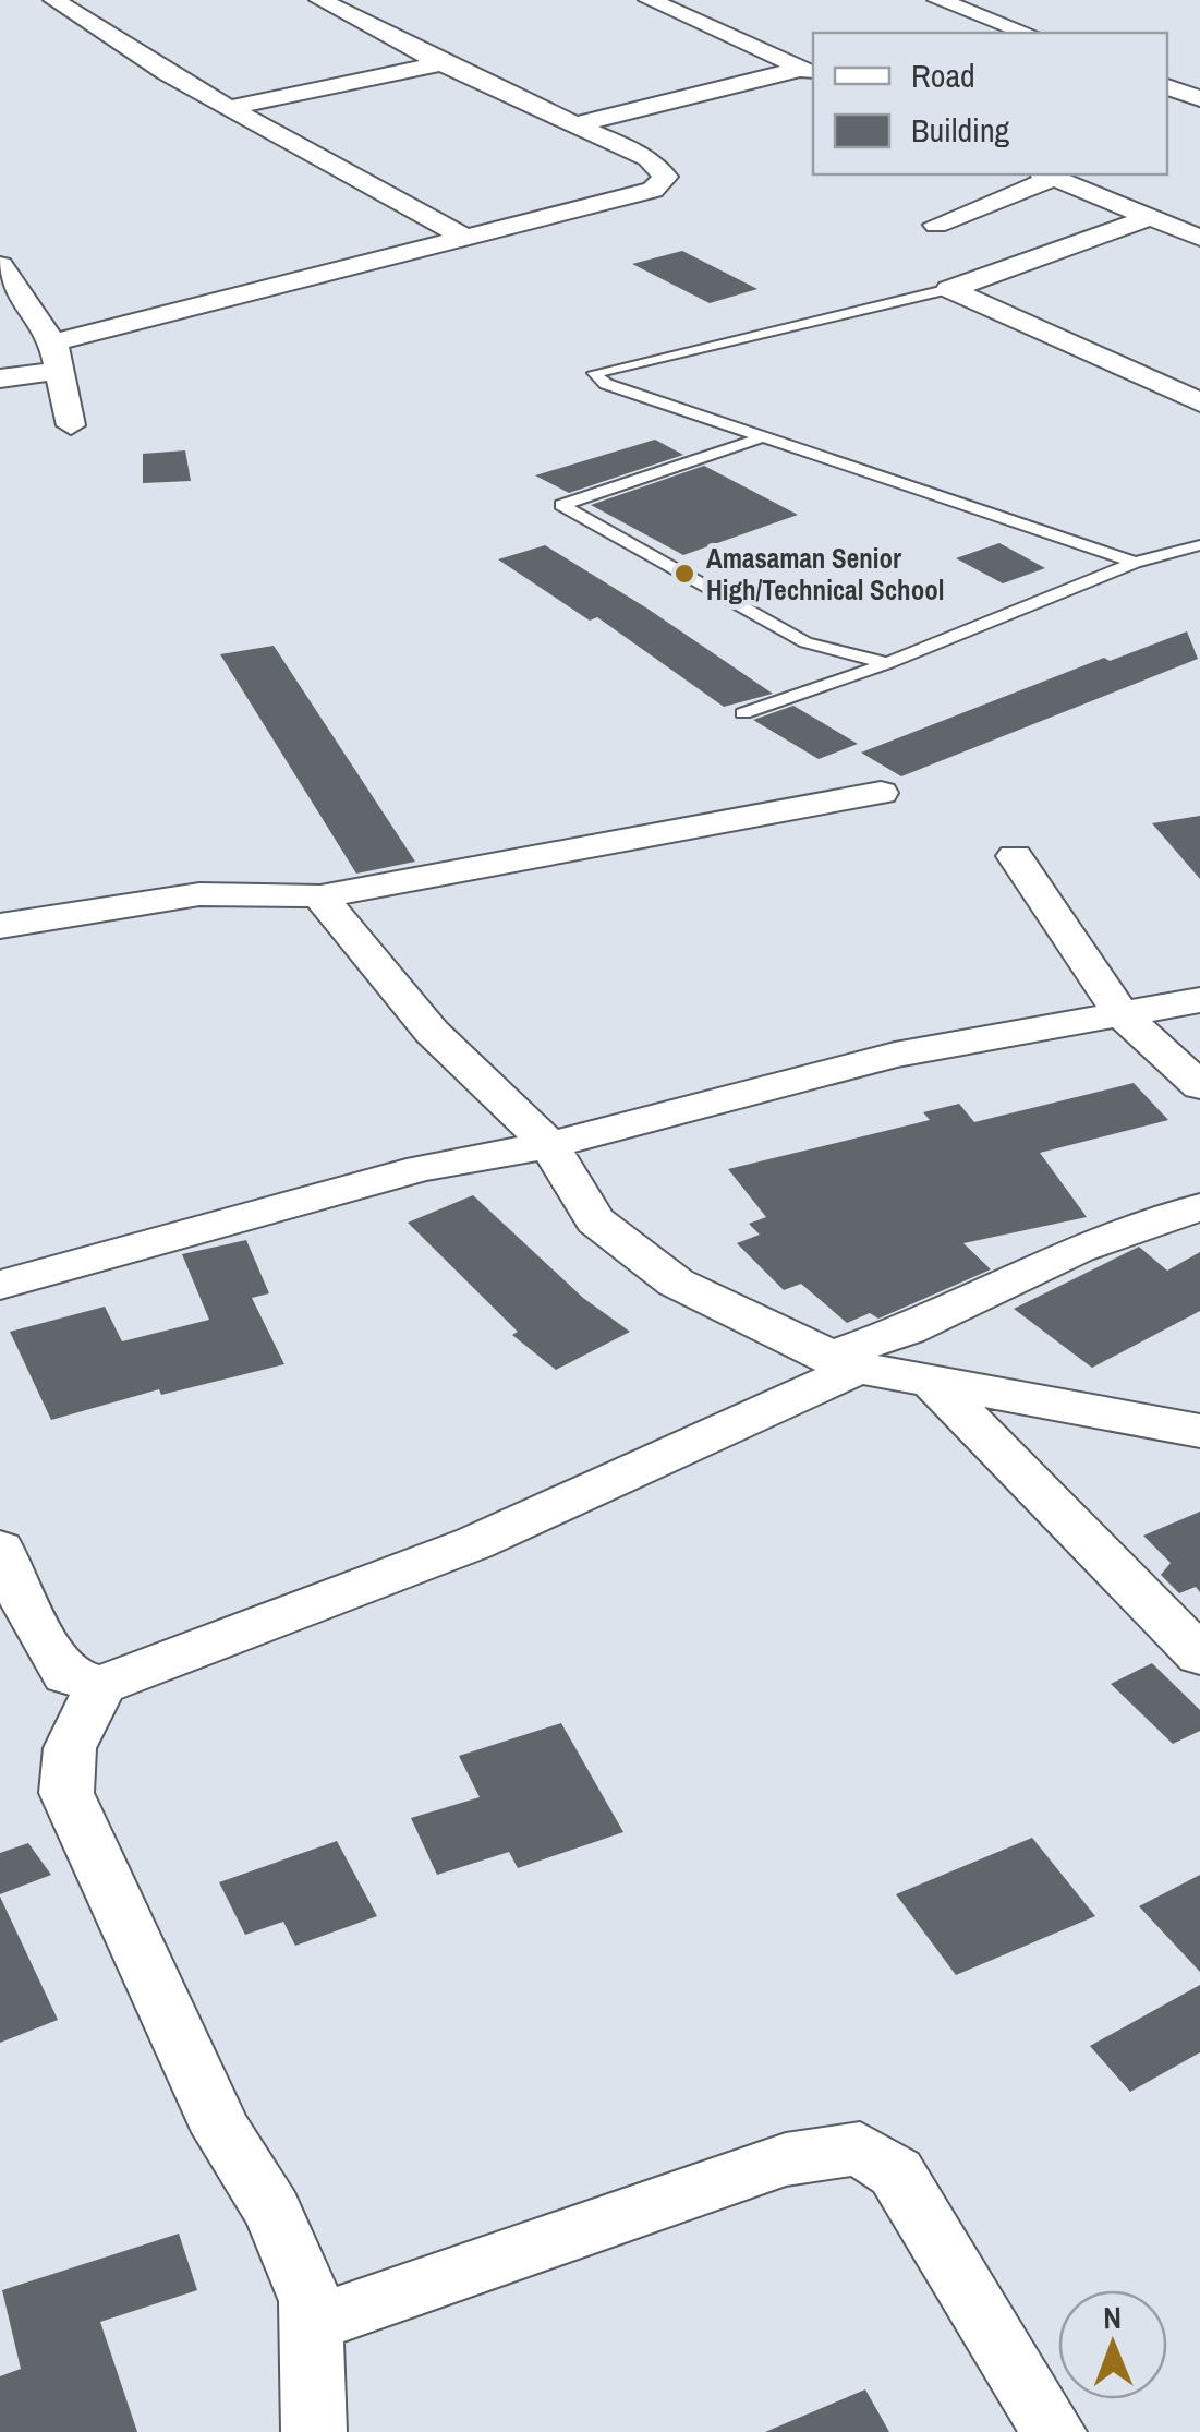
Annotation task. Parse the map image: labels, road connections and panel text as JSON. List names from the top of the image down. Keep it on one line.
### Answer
{"places":["Amasaman Senior High/Technical School"],"legend":["Road","Building"],"north":"top"}
